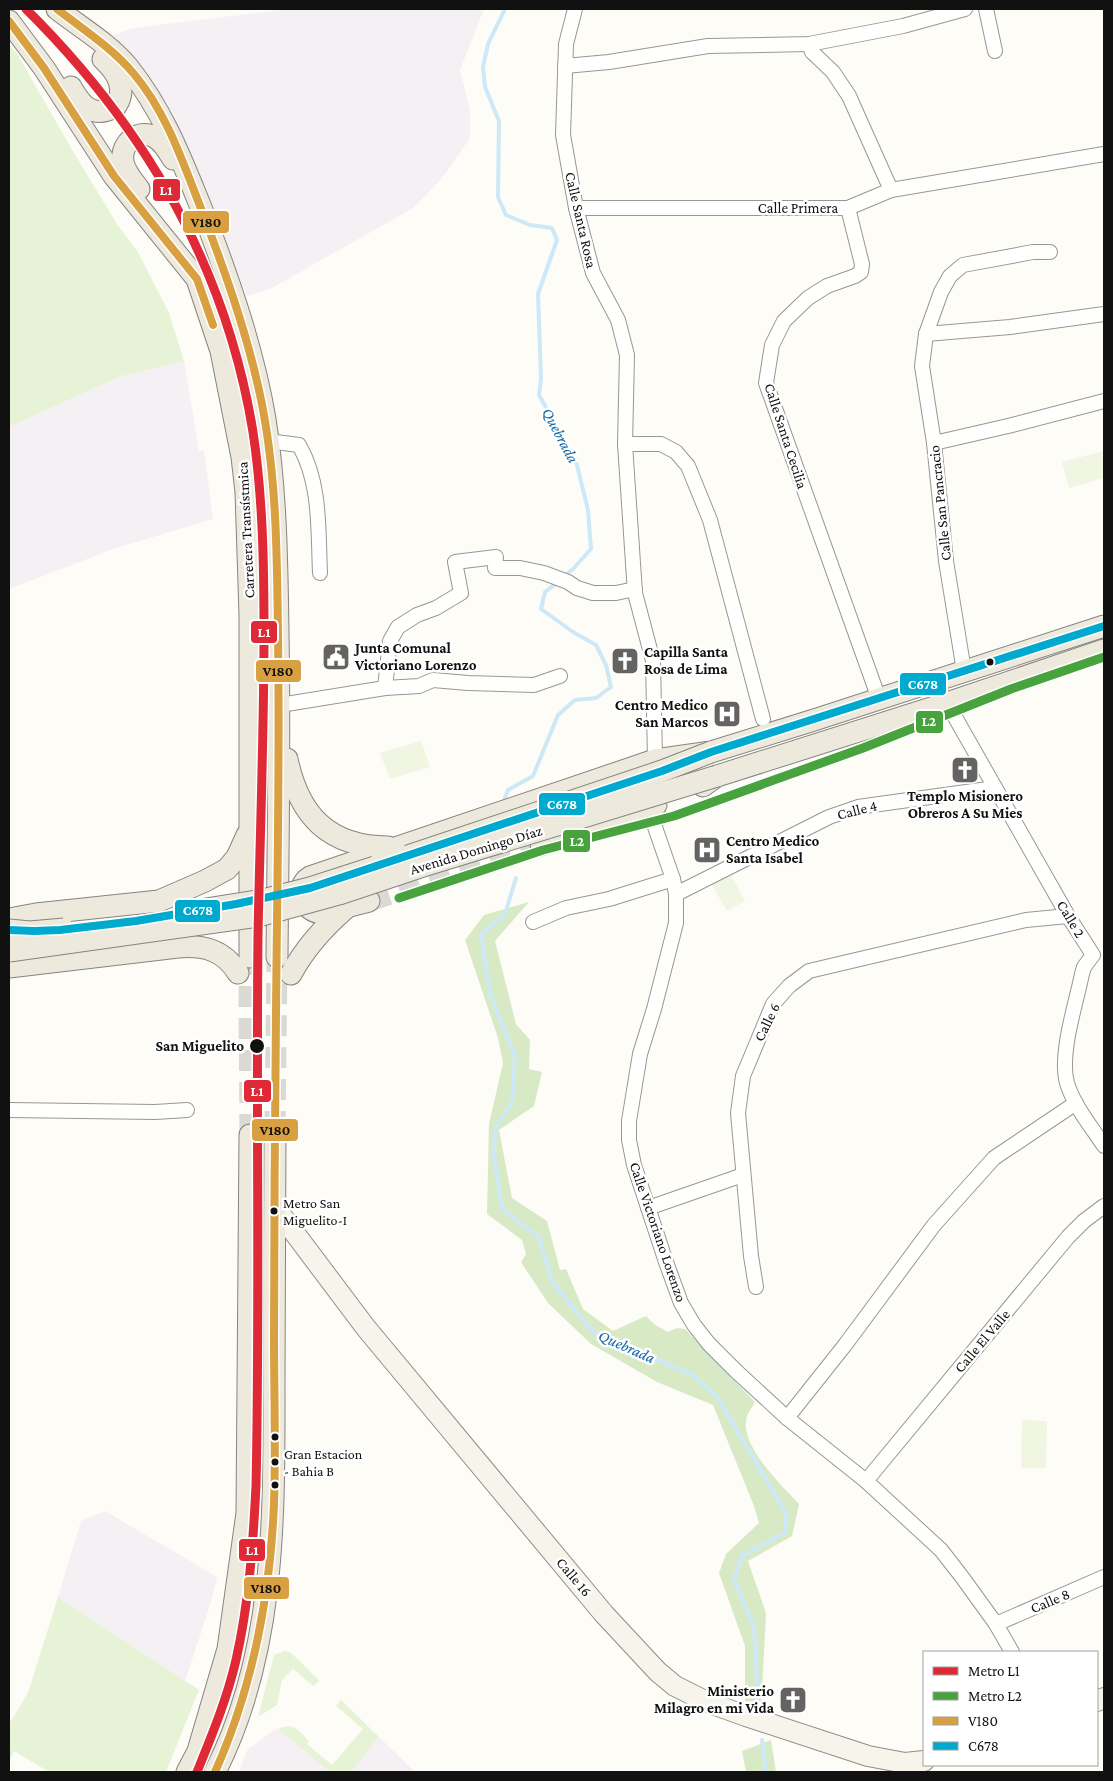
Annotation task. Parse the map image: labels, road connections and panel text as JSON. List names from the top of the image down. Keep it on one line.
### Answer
{"streets":{"main road":["Carretera Transístmica","Avenida Domingo Díaz","Calle 16"],"street":["Calle Primera","Calle Santa Rosa","Calle Santa Cecilia","Calle San Pancracio","Calle 4","Calle 2","Calle 6","Calle Victoriano Lorenzo","Calle El Valle","Calle 8"]},"crossings":[["Calle Primera","Calle Santa Rosa"],["Calle Primera","Calle Santa Cecilia"],["Calle Santa Cecilia","Avenida Domingo Díaz"],["Calle San Pancracio","Avenida Domingo Díaz"],["Calle 4","Calle 2"],["Calle 4","Calle Victoriano Lorenzo"],["Avenida Domingo Díaz","Calle 2"],["Calle 2","Calle 6"],["Calle Victoriano Lorenzo","Calle El Valle"],["Calle Victoriano Lorenzo","Calle 8"]],"water":["Quebrada"],"places":{"public building":["Junta Comunal Victoriano Lorenzo"],"church":["Capilla Santa Rosa de Lima","Templo Misionero Obreros A Su Mies","Ministerio Milagro en mi Vida"],"hospital":["Centro Medico San Marcos","Centro Medico Santa Isabel"],"other":["San Miguelito","Metro San Miguelito-I","Gran Estacion - Bahia B"]},"lines":["metro line L1","transit line V180","transit line C678","metro line L2"],"legend":["Metro L1","Metro L2","V180","C678"]}
